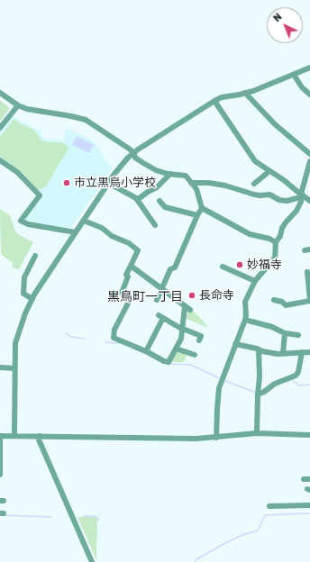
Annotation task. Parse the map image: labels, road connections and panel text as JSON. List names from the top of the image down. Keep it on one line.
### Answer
{"districts":["黒鳥町一丁目"],"places":["市立黒鳥小学校","妙福寺","長命寺"],"north":"top left"}
